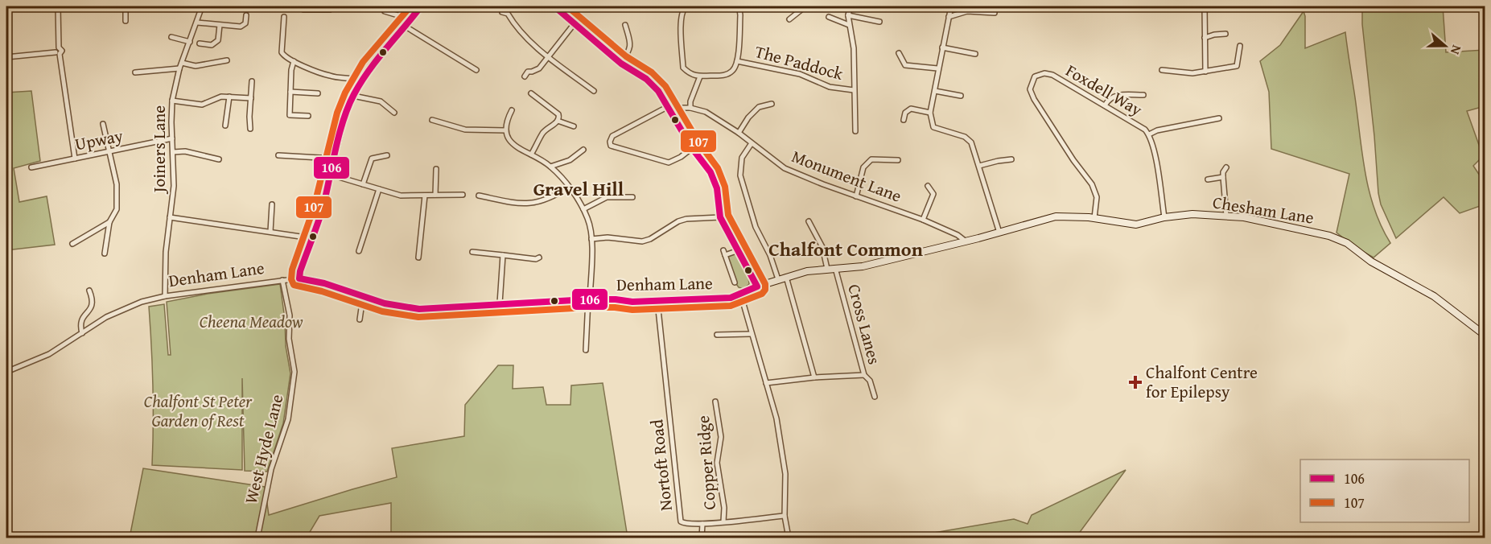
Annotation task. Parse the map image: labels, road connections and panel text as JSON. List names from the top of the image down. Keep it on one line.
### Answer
{"streets":{"street":["The Paddock","Foxdell Way","Upway","Joiners Lane","Monument Lane","Chesham Lane","Denham Lane","Cross Lanes","West Hyde Lane","Copper Ridge","Nortoft Road"]},"crossings":[["Foxdell Way","Chesham Lane"],["Upway","Joiners Lane"],["Joiners Lane","Denham Lane"],["Monument Lane","Chesham Lane"],["Chesham Lane","Denham Lane"],["Chesham Lane","Cross Lanes"],["Denham Lane","West Hyde Lane"],["Denham Lane","Nortoft Road"],["Copper Ridge","Nortoft Road"]],"districts":["Gravel Hill","Chalfont Common"],"parks":["Cheena Meadow","Chalfont St Peter Garden of Rest"],"places":{"health":["Chalfont Centre for Epilepsy"]},"lines":["transit line 106","transit line 107"],"legend":["106","107"],"north":"right"}
